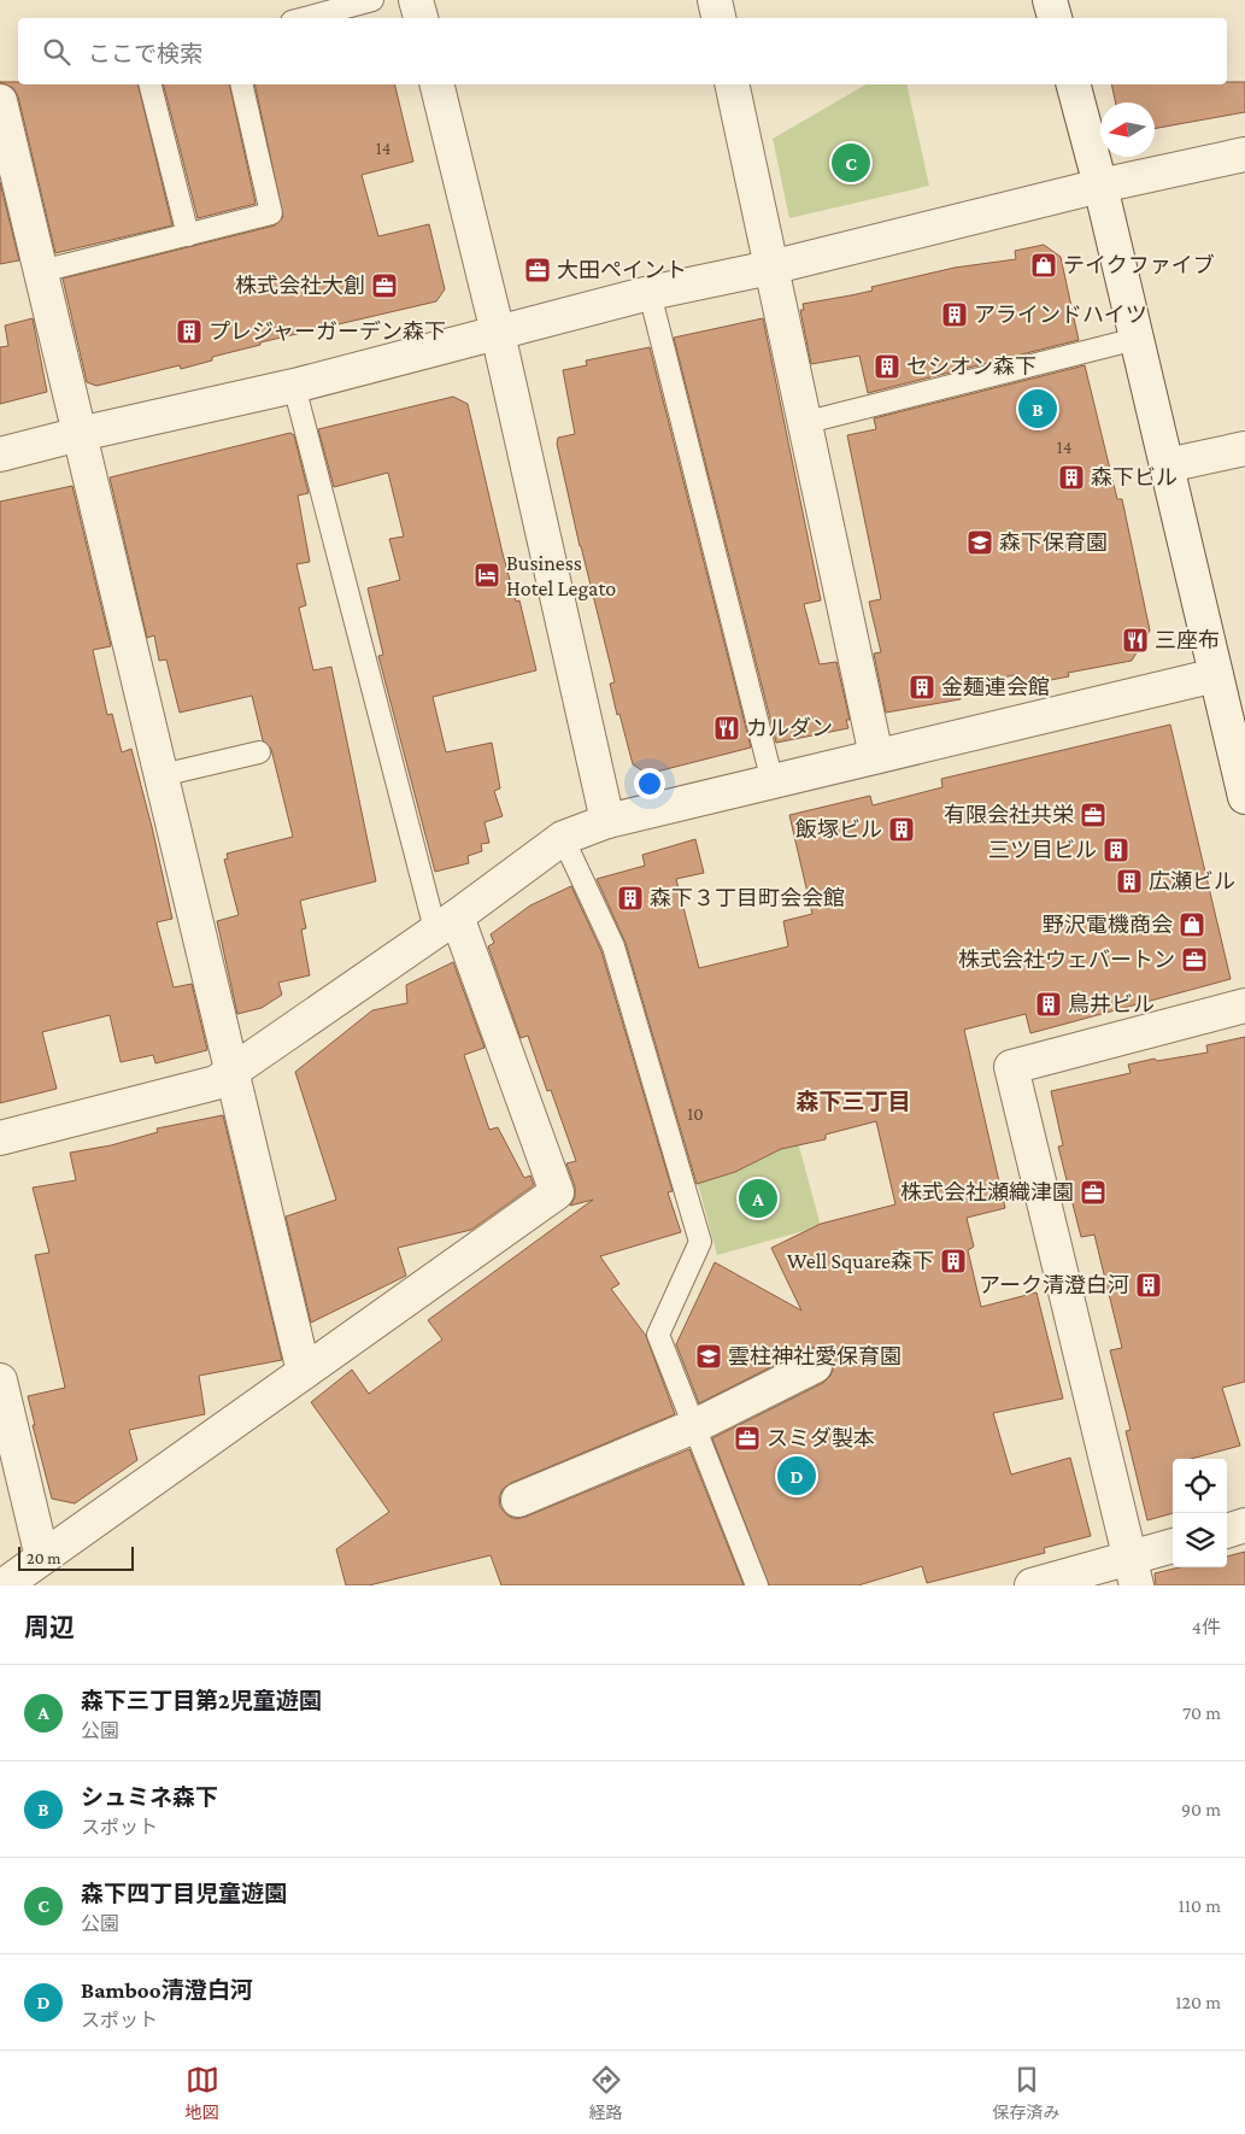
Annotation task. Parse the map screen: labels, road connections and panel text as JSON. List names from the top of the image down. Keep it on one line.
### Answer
{"districts":["森下三丁目"],"places":{"shop":["テイクファイブ","野沢電機商会"],"office":["大田ペイント","株式会社大創","有限会社共栄","株式会社ウェバートン","株式会社瀬織津園","スミダ製本"],"building":["アラインドハイツ","プレジャーガーデン森下","セシオン森下","森下ビル","金麺連会館","飯塚ビル","三ツ目ビル","広瀬ビル","森下３丁目町会会館","鳥井ビル","Well Square森下","アーク清澄白河"],"school or university":["森下保育園","雲柱神社愛保育園"],"hotel":["Business Hotel Legato"],"restaurant":["三座布","カルダン"]},"house_numbers":["14","14","10"],"scale_bar":"20 m","north":"left","page":{"search":"ここで検索","pins":["C","B","A","D"],"scale":"20 m","heading":["周辺","4件"],"list":[{"mark":"A","name":"森下三丁目第2児童遊園","note":"公園","value":"70 m"},{"mark":"B","name":"シュミネ森下","note":"スポット","value":"90 m"},{"mark":"C","name":"森下四丁目児童遊園","note":"公園","value":"110 m"},{"mark":"D","name":"Bamboo清澄白河","note":"スポット","value":"120 m"}],"nav":["地図","経路","保存済み"]}}
